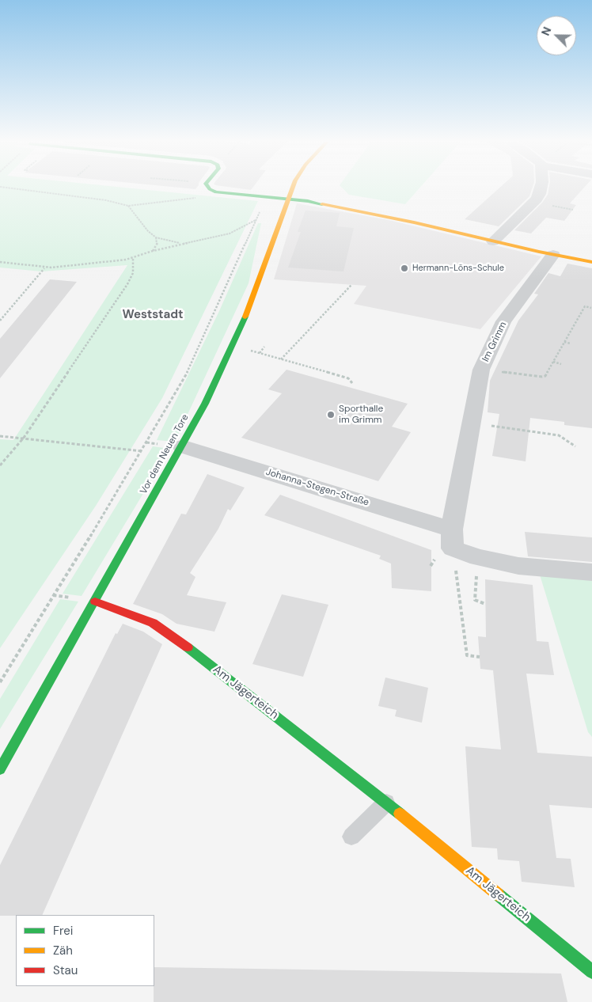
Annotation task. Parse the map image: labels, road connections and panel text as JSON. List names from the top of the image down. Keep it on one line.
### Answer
{"streets":{"street":["Im Grimm","Vor dem Neuen Tore","Johanna-Stegen-Straße","Am Jägerteich"]},"crossings":[["Im Grimm","Johanna-Stegen-Straße"],["Vor dem Neuen Tore","Johanna-Stegen-Straße"],["Vor dem Neuen Tore","Am Jägerteich"]],"districts":["Weststadt"],"places":["Hermann-Löns-Schule","Sporthalle im Grimm"],"legend":["Frei","Zäh","Stau"],"north":"top left"}
